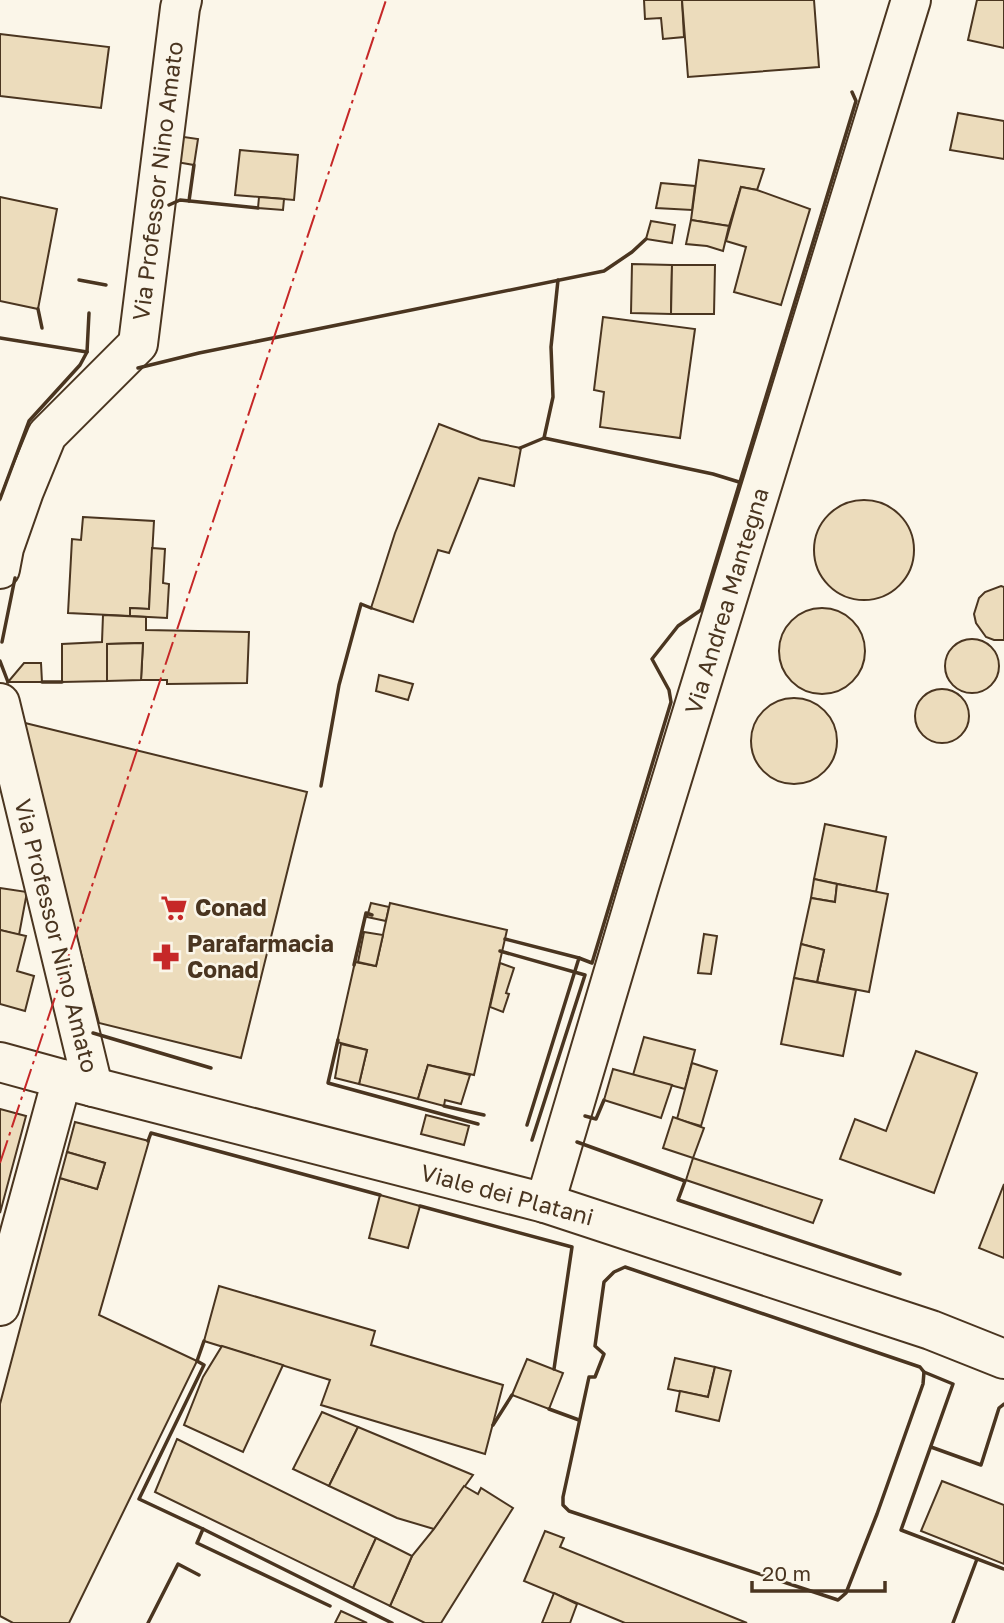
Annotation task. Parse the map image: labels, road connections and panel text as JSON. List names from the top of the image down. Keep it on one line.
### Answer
{"streets":{"street":["Via Professor Nino Amato","Via Andrea Mantegna","Viale dei Platani"]},"crossings":[["Via Professor Nino Amato","Viale dei Platani"],["Via Andrea Mantegna","Viale dei Platani"]],"places":{"supermarket":["Conad"],"pharmacy":["Parafarmacia Conad"]},"scale_bar":"20 m"}
